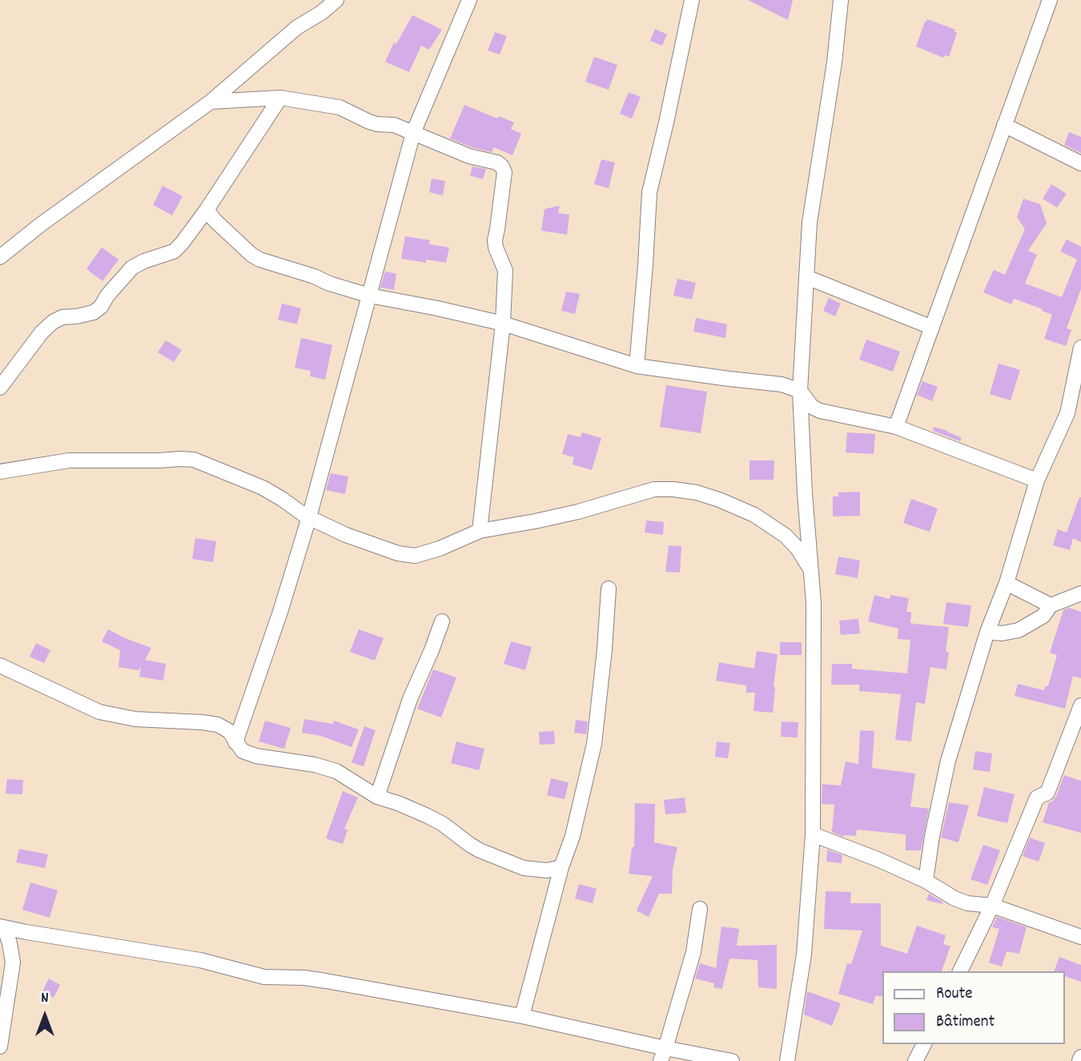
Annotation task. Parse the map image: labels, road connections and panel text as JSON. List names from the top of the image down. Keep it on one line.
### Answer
{"legend":["Route","Bâtiment"],"north":"top"}
